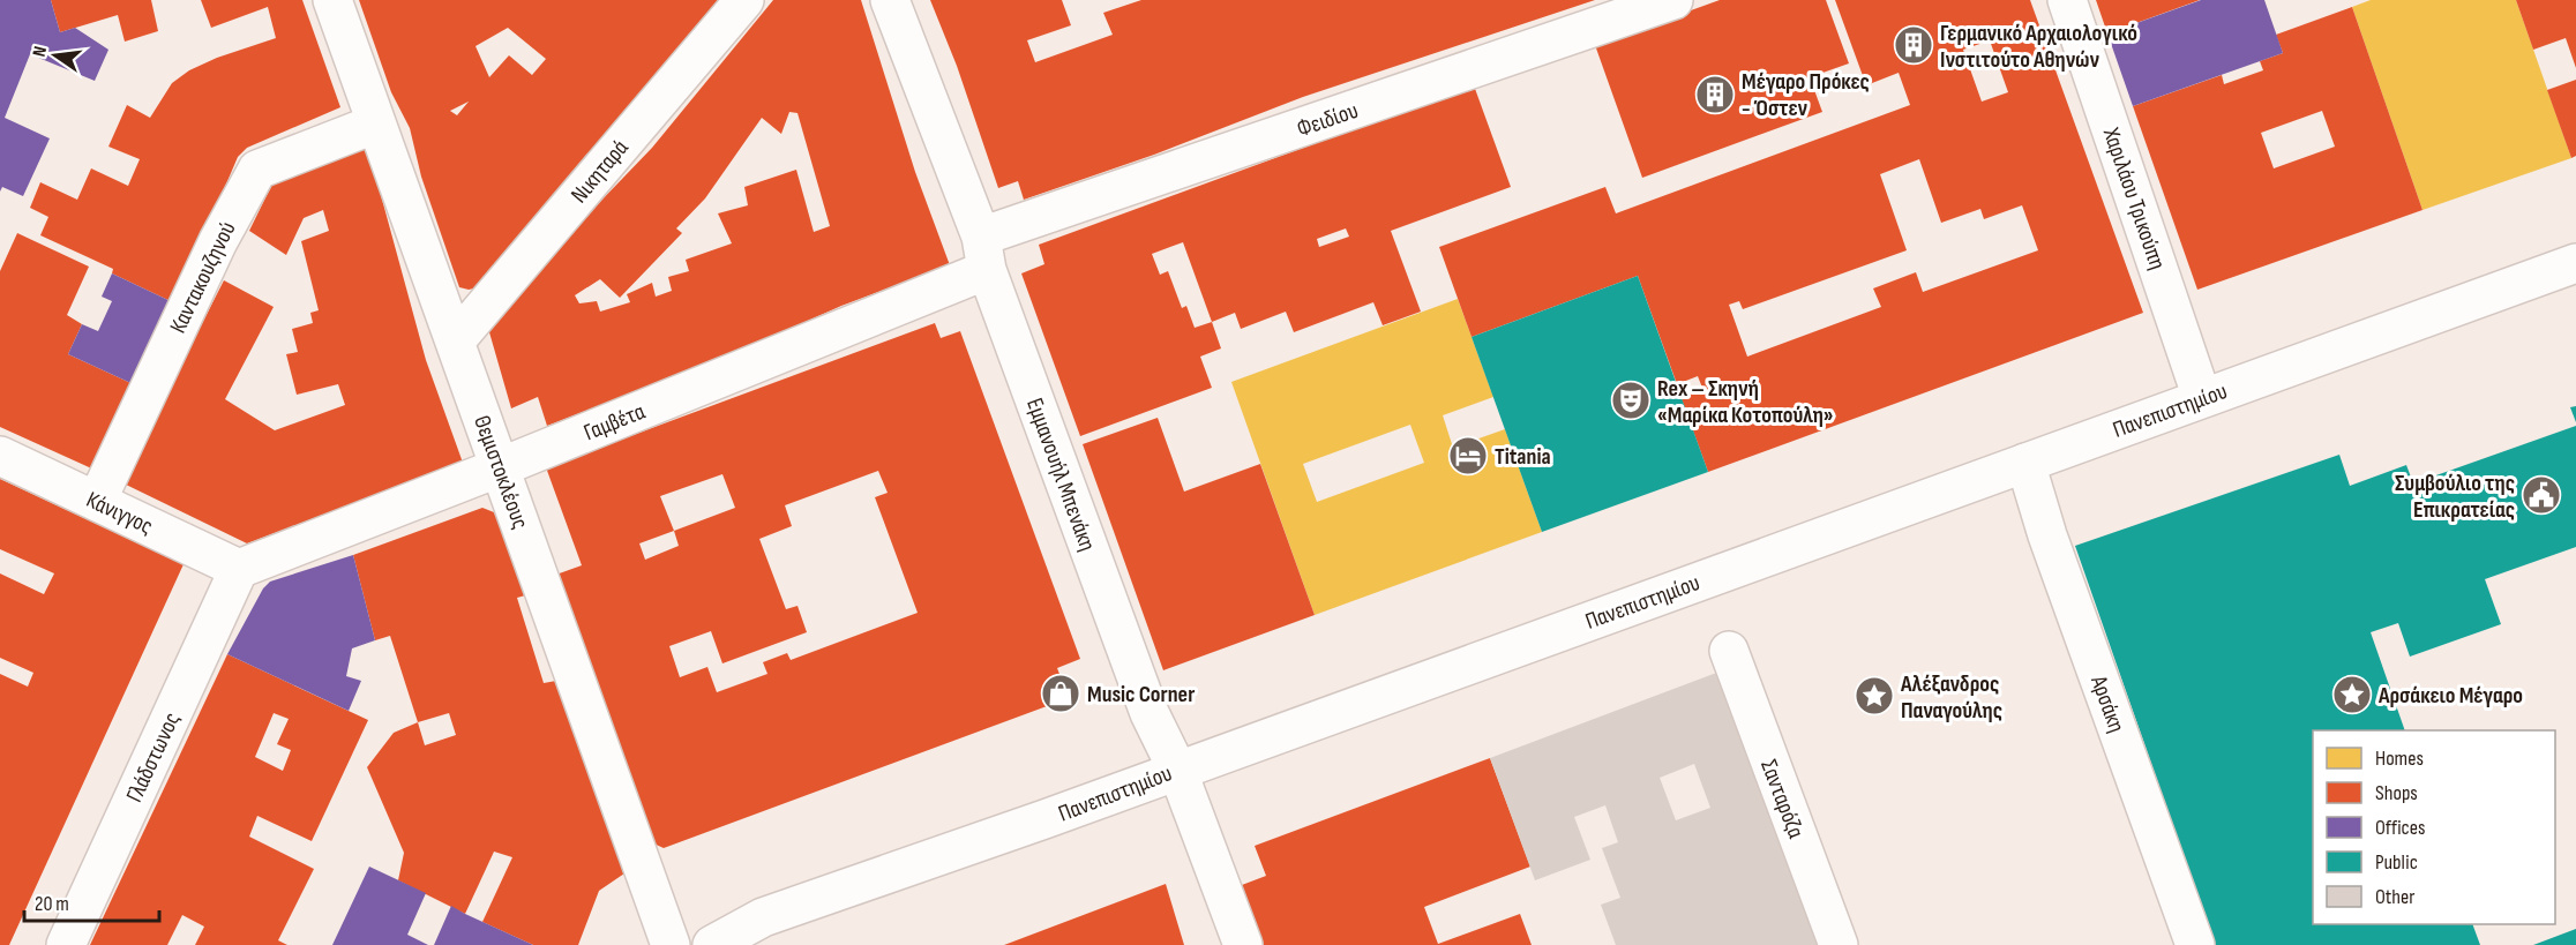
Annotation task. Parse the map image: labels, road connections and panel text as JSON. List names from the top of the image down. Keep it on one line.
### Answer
{"streets":{"street":["Φειδίου","Νικηταρά","Χαριλάου Τρικούπη","Καντακουζηνού","Πανεπιστημίου","Γαμβέτα","Θεμιστοκλέους","Εμμανουήλ Μπενάκη","Κάνιγγος","Αρσάκη","Γλάδστωνος","Σανταρόζα"]},"crossings":[["Φειδίου","Γαμβέτα"],["Φειδίου","Εμμανουήλ Μπενάκη"],["Νικηταρά","Θεμιστοκλέους"],["Χαριλάου Τρικούπη","Πανεπιστημίου"],["Καντακουζηνού","Θεμιστοκλέους"],["Καντακουζηνού","Κάνιγγος"],["Πανεπιστημίου","Εμμανουήλ Μπενάκη"],["Πανεπιστημίου","Αρσάκη"],["Γαμβέτα","Θεμιστοκλέους"],["Γαμβέτα","Εμμανουήλ Μπενάκη"],["Γαμβέτα","Κάνιγγος"],["Γαμβέτα","Γλάδστωνος"],["Κάνιγγος","Γλάδστωνος"]],"places":{"building":["Γερμανικό Αρχαιολογικό Ινστιτούτο Αθηνών","Μέγαρο Πρόκες - Όστεν"],"theatre":["Rex – Σκηνή «Μαρίκα Κοτοπούλη»"],"hotel":["Titania"],"public building":["Συμβούλιο της Επικρατείας"],"shop":["Music Corner"],"place":["Αρσάκειο Μέγαρο","Αλέξανδρος Παναγούλης"]},"legend":["Homes","Shops","Offices","Public","Other"],"scale_bar":"20 m","north":"left"}
